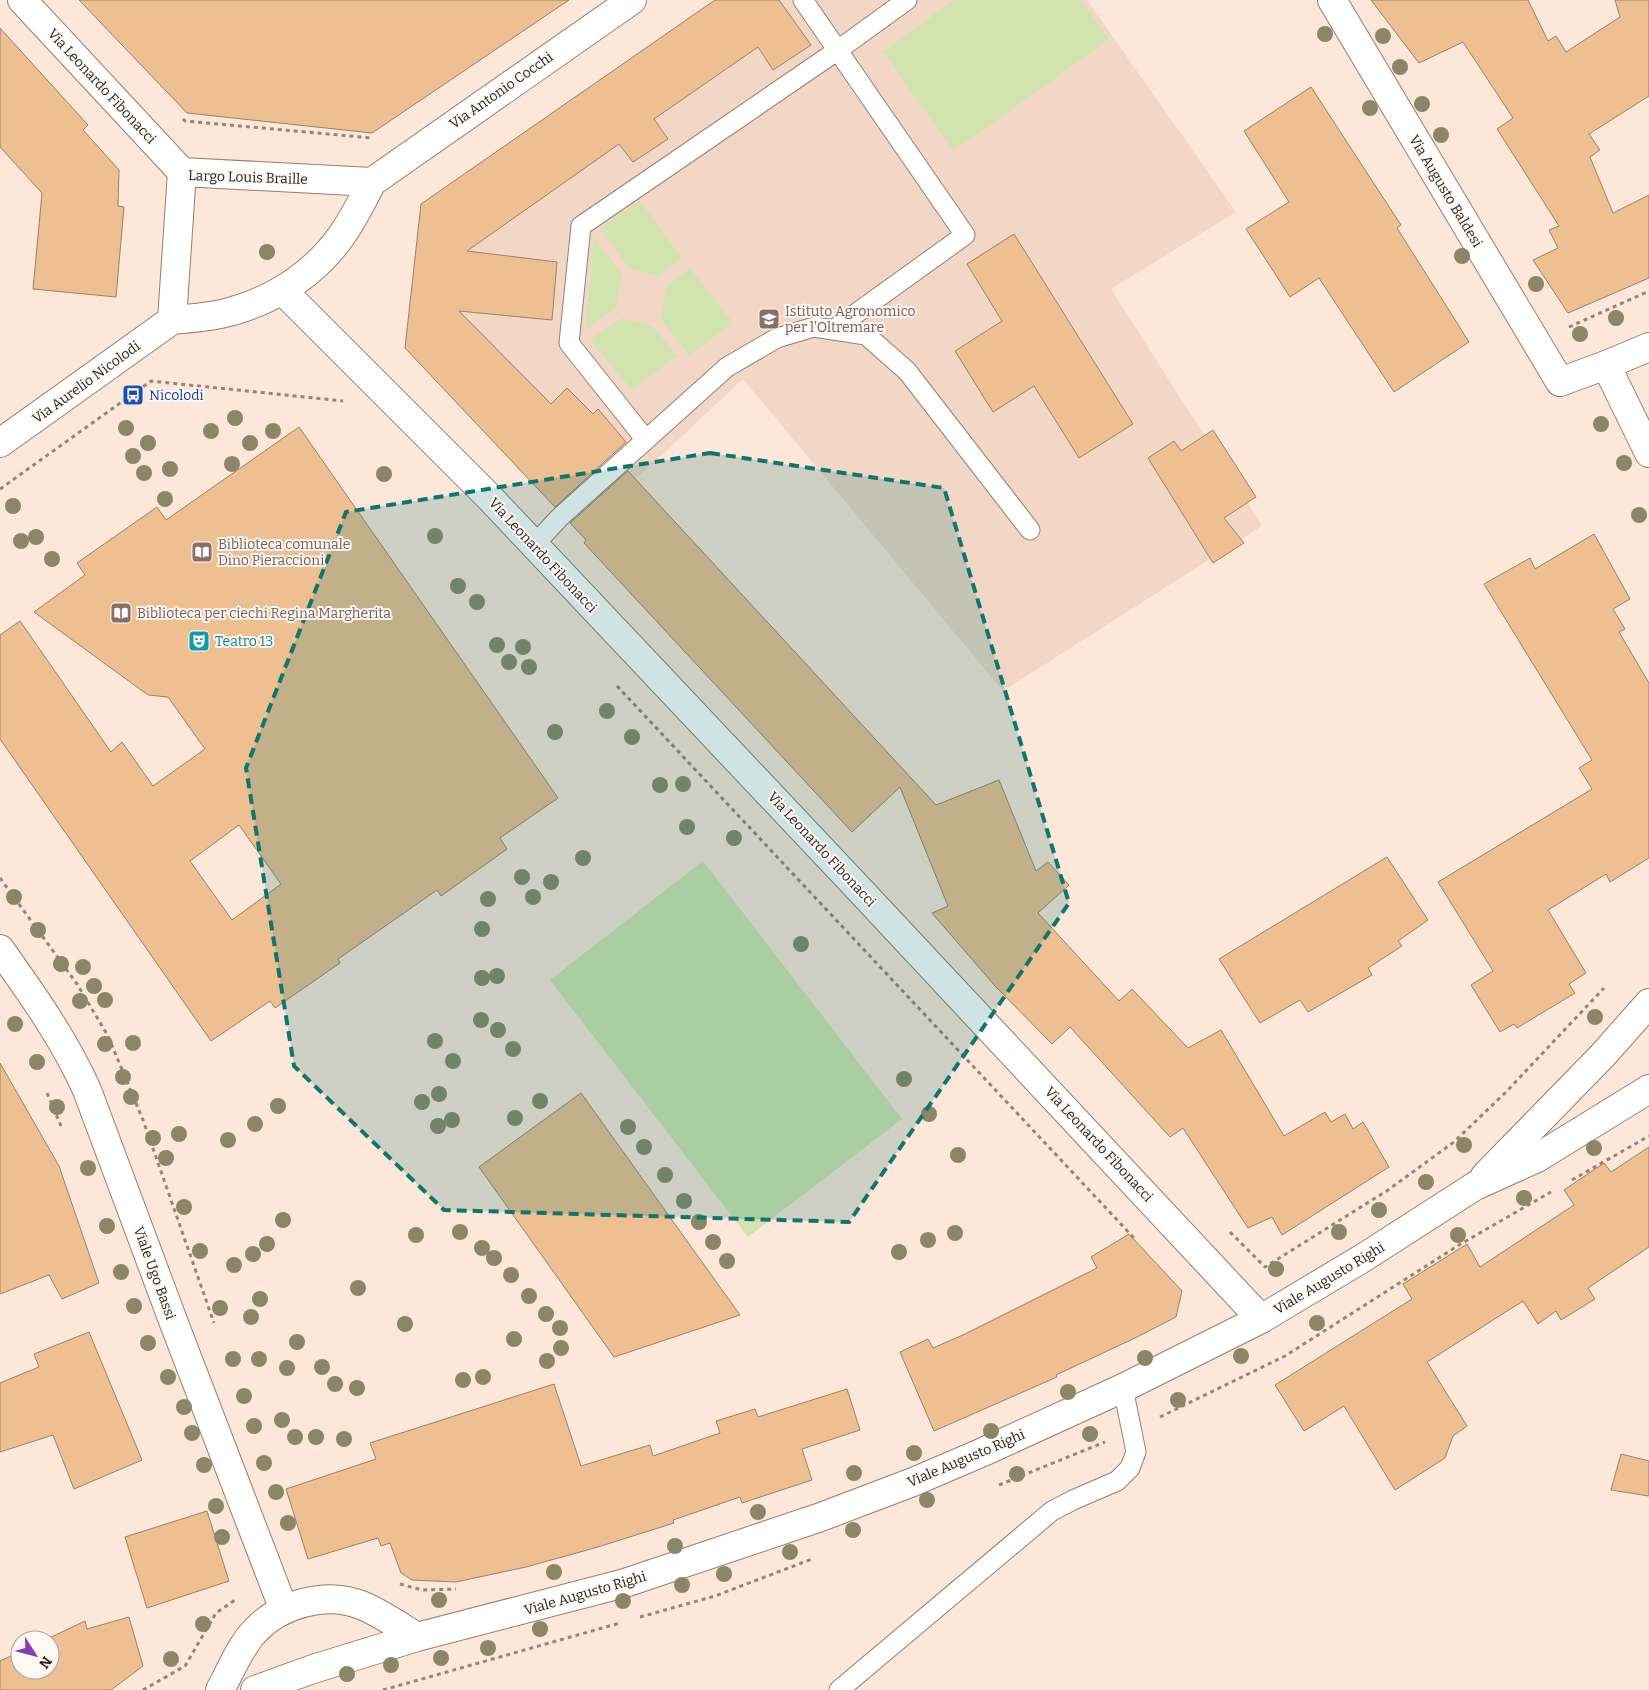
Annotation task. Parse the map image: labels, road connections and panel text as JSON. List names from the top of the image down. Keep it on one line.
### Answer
{"streets":{"street":["Via Leonardo Fibonacci","Via Antonio Cocchi","Largo Louis Braille","Via Augusto Baldesi","Via Aurelio Nicolodi","Viale Ugo Bassi","Viale Augusto Righi"]},"crossings":[["Via Leonardo Fibonacci","Largo Louis Braille"],["Via Leonardo Fibonacci","Viale Augusto Righi"],["Via Antonio Cocchi","Largo Louis Braille"],["Largo Louis Braille","Via Aurelio Nicolodi"]],"places":{"school or university":["Istituto Agronomico per l'Oltremare"],"bus stop":["Nicolodi"],"library":["Biblioteca comunale Dino Pieraccioni","Biblioteca per ciechi Regina Margherita"],"theatre":["Teatro 13"]},"north":"bottom right"}
